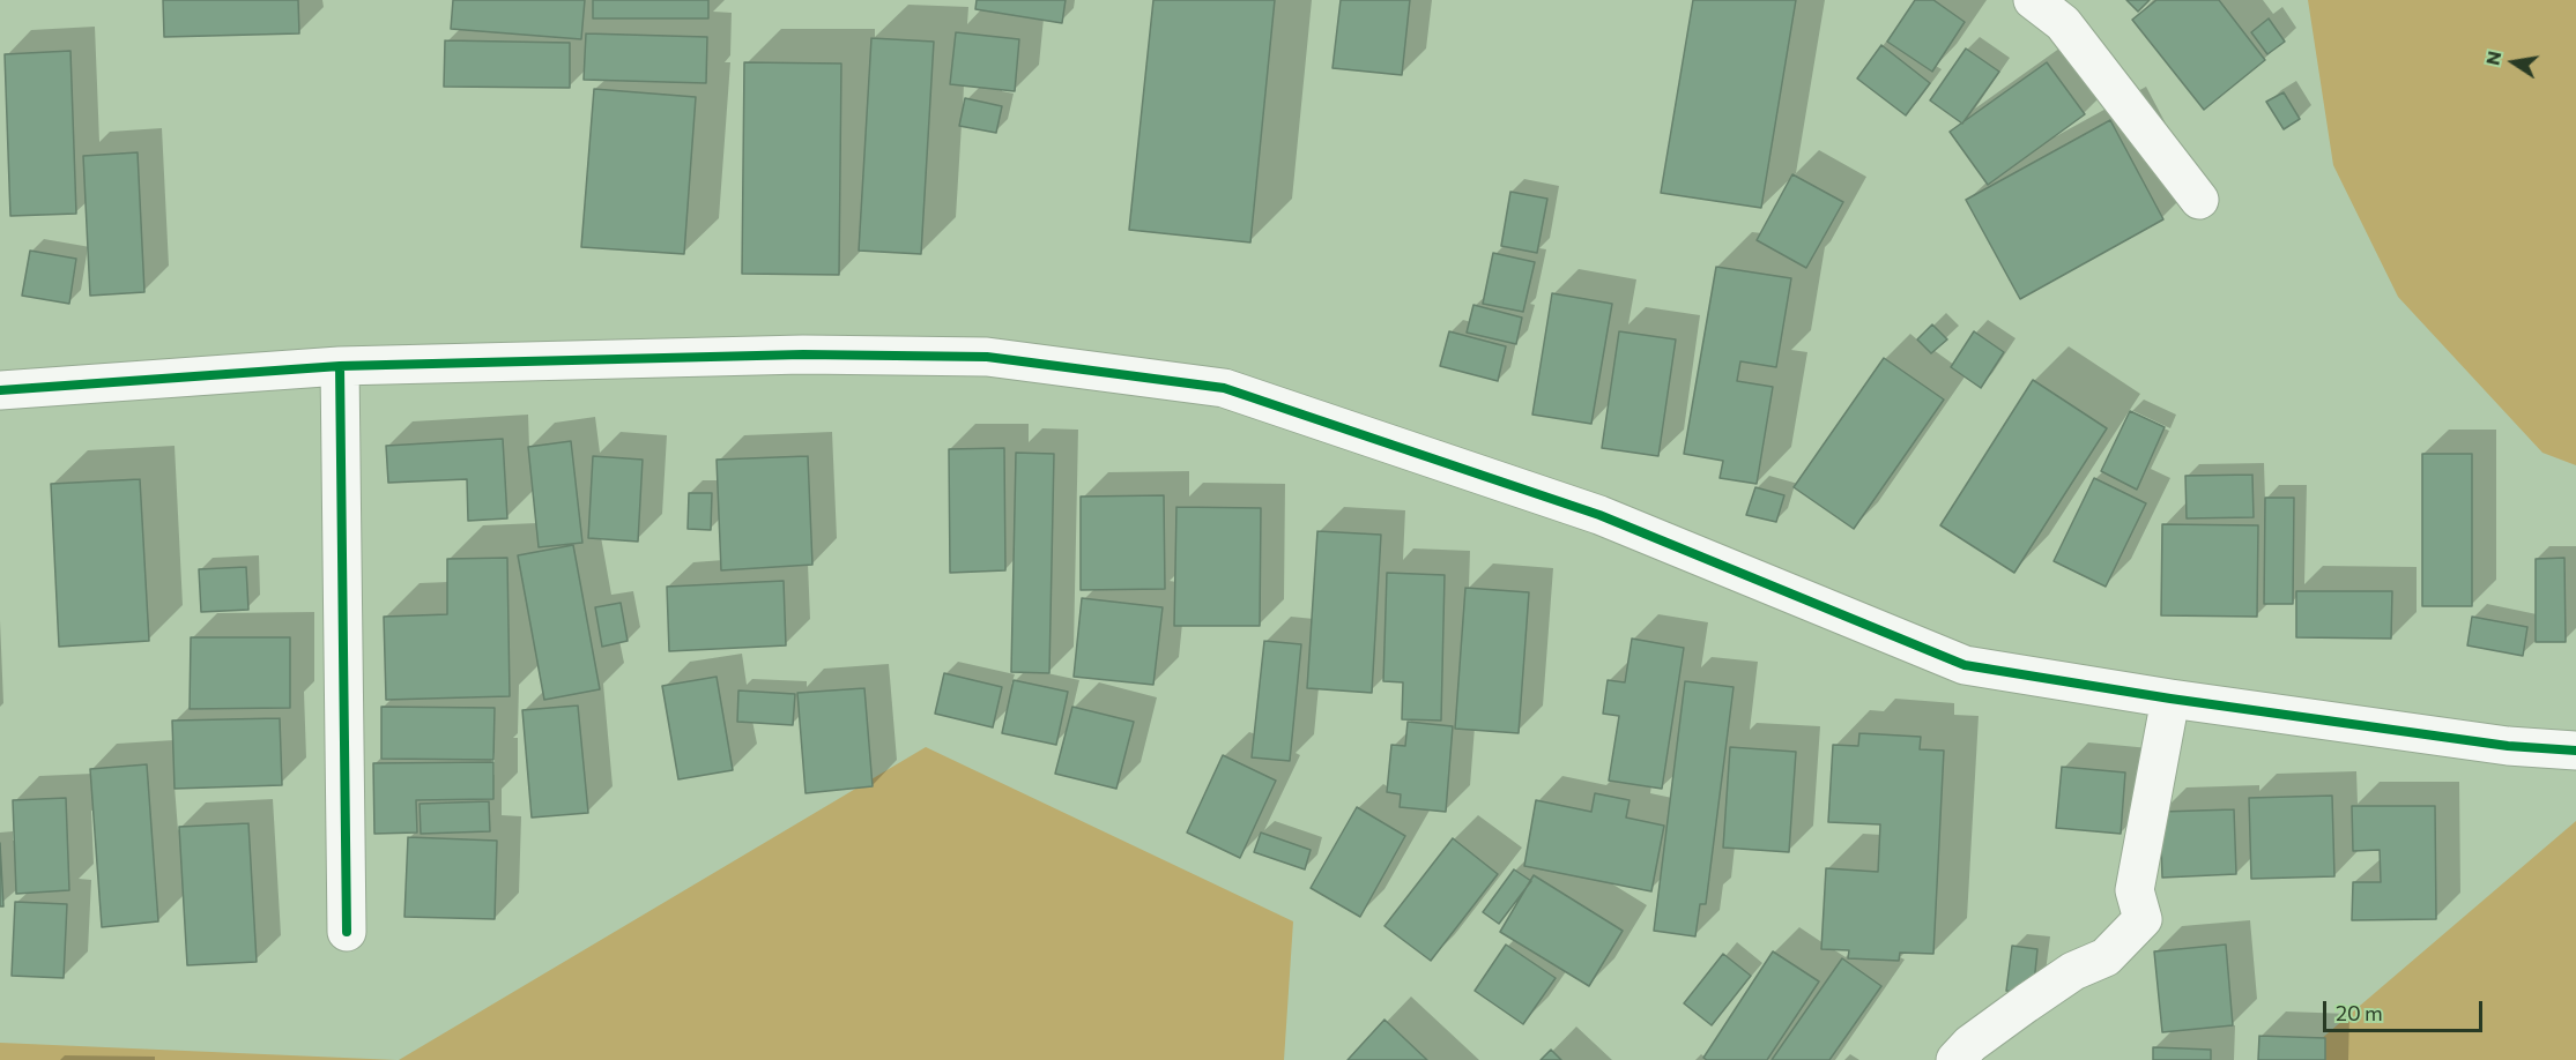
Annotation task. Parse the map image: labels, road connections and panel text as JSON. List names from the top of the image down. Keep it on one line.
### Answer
{"scale_bar":"20 m","north":"left"}
